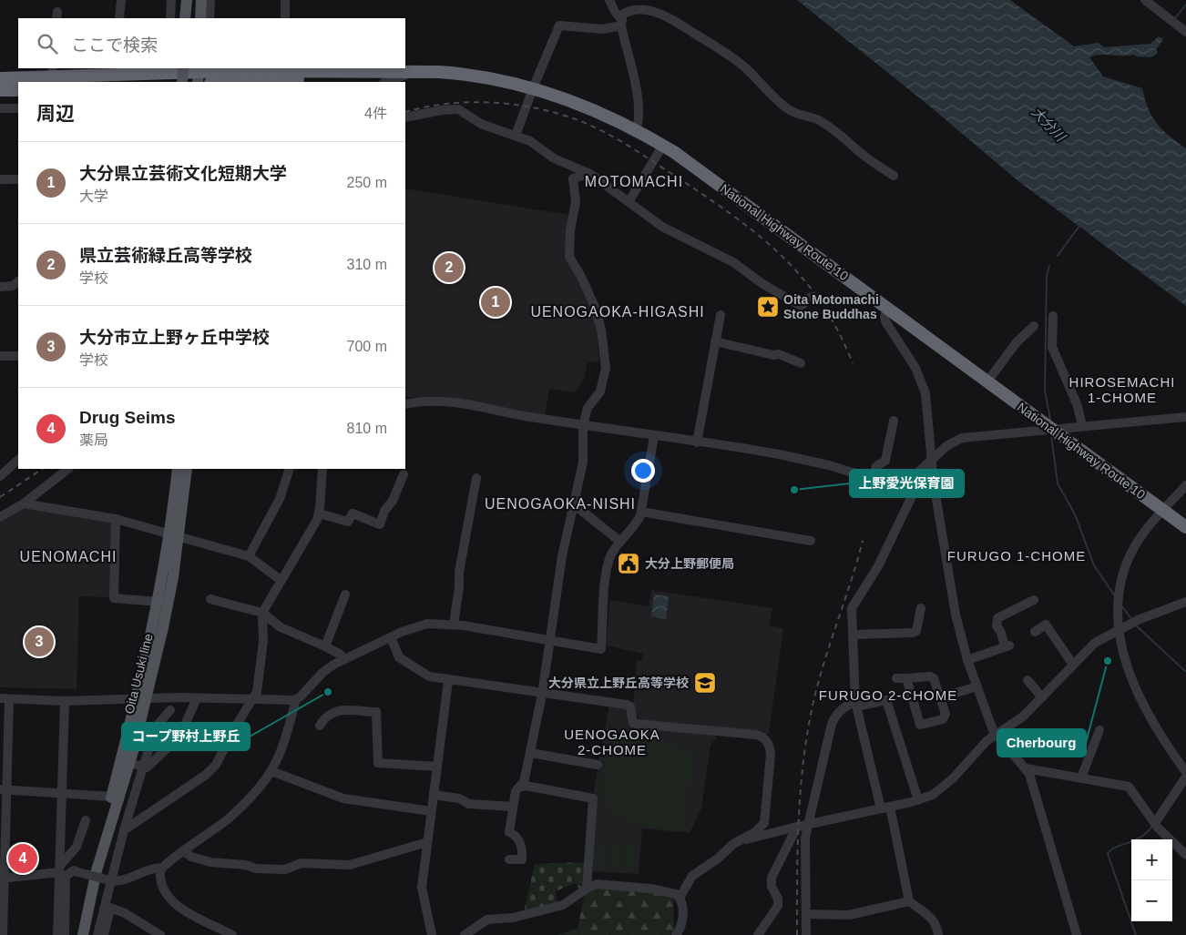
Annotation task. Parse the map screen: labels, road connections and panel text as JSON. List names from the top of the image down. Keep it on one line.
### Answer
{"streets":{"highway":["National Highway Route 10"],"main road":["Oita Usuki line"]},"districts":["MOTOMACHI","UENOGAOKA-HIGASHI","HIROSEMACHI 1-CHOME","UENOGAOKA-NISHI","FURUGO 1-CHOME","UENOMACHI","FURUGO 2-CHOME","UENOGAOKA 2-CHOME"],"water":["大分川"],"places":{"place":["Oita Motomachi Stone Buddhas"],"other":["上野愛光保育園","Cherbourg","コープ野村上野丘"],"public building":["大分上野郵便局"],"school or university":["大分県立上野丘高等学校"]},"page":{"search":"ここで検索","heading":["周辺","4件"],"list":[{"mark":"1","name":"大分県立芸術文化短期大学","note":"大学","value":"250 m"},{"mark":"2","name":"県立芸術緑丘高等学校","note":"学校","value":"310 m"},{"mark":"3","name":"大分市立上野ヶ丘中学校","note":"学校","value":"700 m"},{"mark":"4","name":"Drug Seims","note":"薬局","value":"810 m"}],"pins":["2","1","3","4"],"map_buttons":["+","−"]}}
